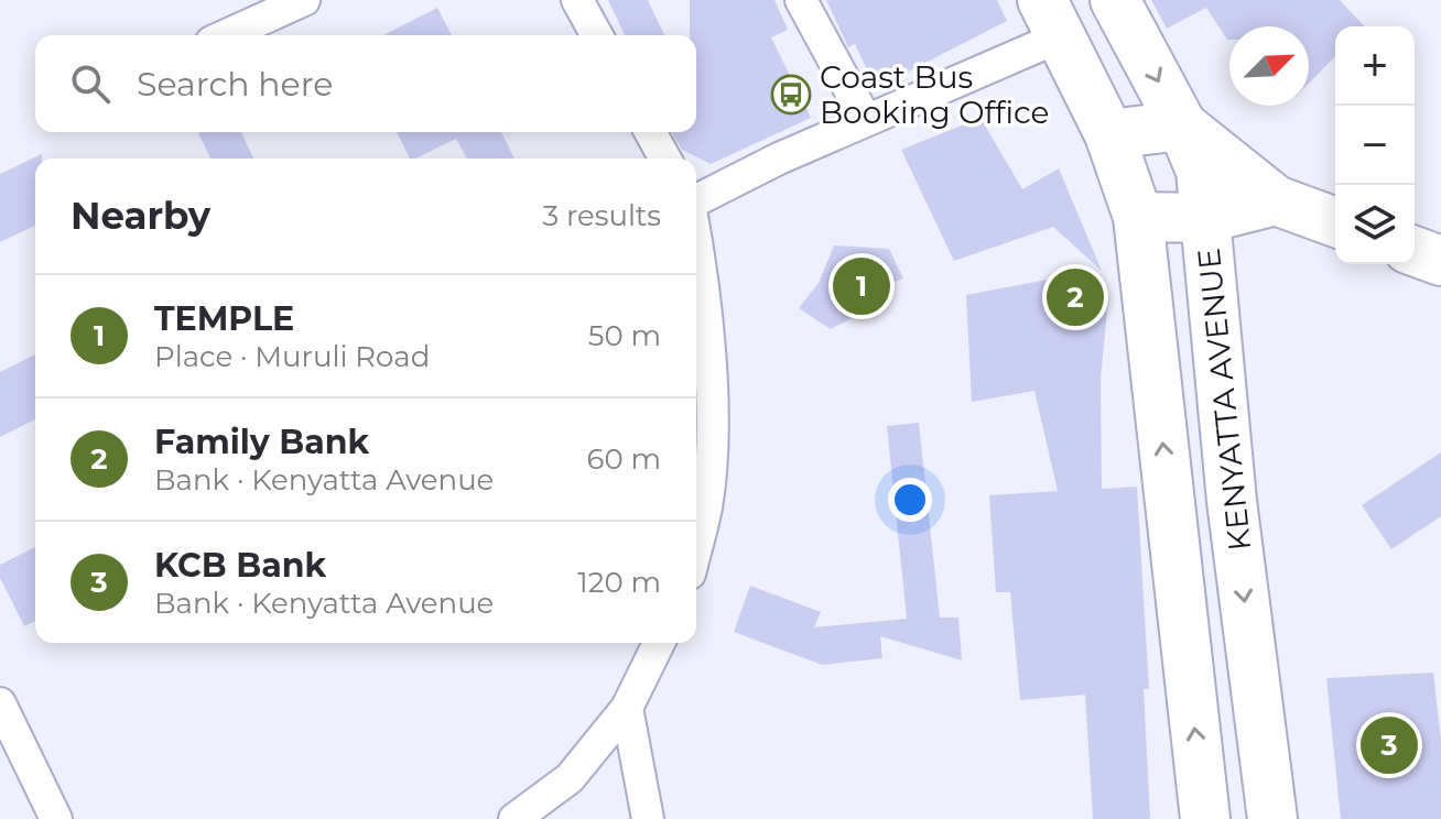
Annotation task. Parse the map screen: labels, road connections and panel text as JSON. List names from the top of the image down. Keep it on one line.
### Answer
{"streets":{"main road":["KENYATTA AVENUE"]},"places":{"bus stop":["Coast Bus Booking Office"]},"north":"top right","page":{"map_buttons":["+","−"],"search":"Search here","heading":["Nearby","3 results"],"pins":["1","2","3"],"list":[{"mark":"1","name":"TEMPLE","note":"Place · Muruli Road","value":"50 m"},{"mark":"2","name":"Family Bank","note":"Bank · Kenyatta Avenue","value":"60 m"},{"mark":"3","name":"KCB Bank","note":"Bank · Kenyatta Avenue","value":"120 m"}]}}
